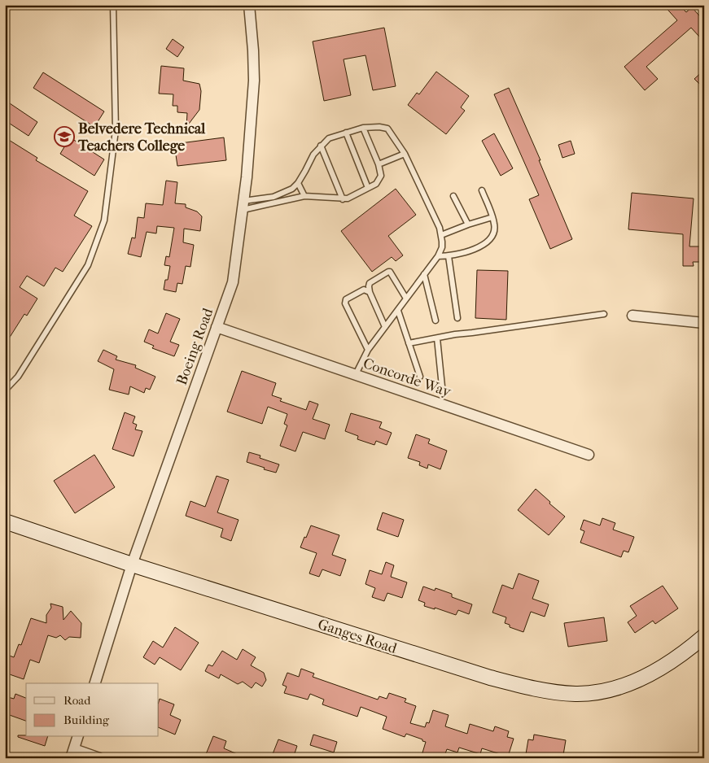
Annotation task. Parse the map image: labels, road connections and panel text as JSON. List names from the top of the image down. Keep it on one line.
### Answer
{"streets":{"street":["Boeing Road","Concorde Way","Ganges Road"]},"crossings":[["Boeing Road","Concorde Way"],["Boeing Road","Ganges Road"]],"places":{"school or university":["Belvedere Technical Teachers College"]},"legend":["Road","Building"]}
